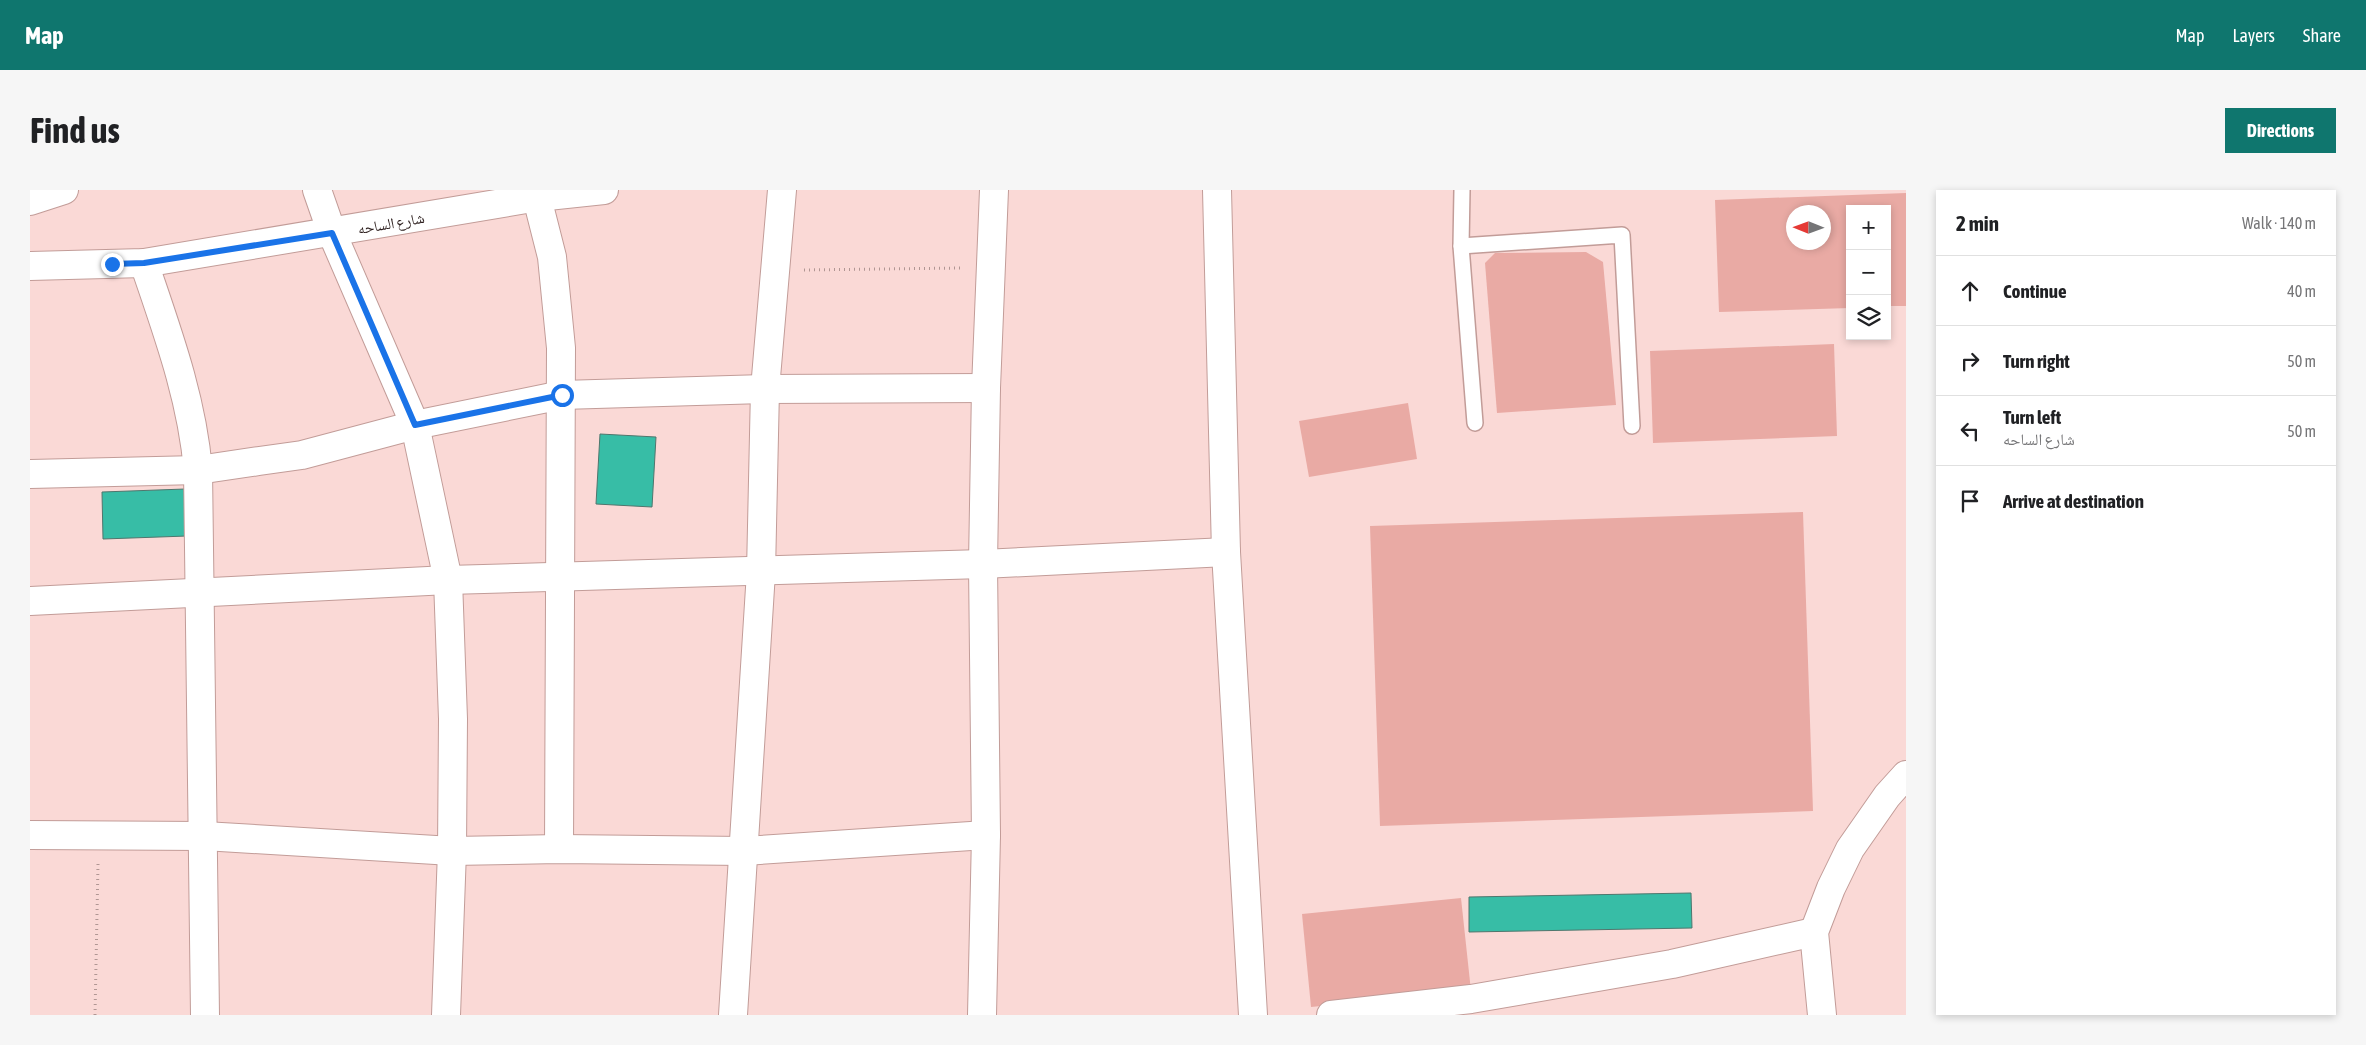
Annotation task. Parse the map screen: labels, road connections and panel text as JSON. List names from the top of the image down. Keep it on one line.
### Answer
{"streets":{"street":["شارع الساحه"]},"north":"left","page":{"header":"Map","nav":["Map","Layers","Share"],"buttons":"Directions","title":"Find us","heading":["2 min","Walk · 140 m"],"map_buttons":["+","−"],"list":[["Continue","40 m"],["Turn right","50 m"],["Turn left","شارع الساحه","50 m"],"Arrive at destination"]}}
